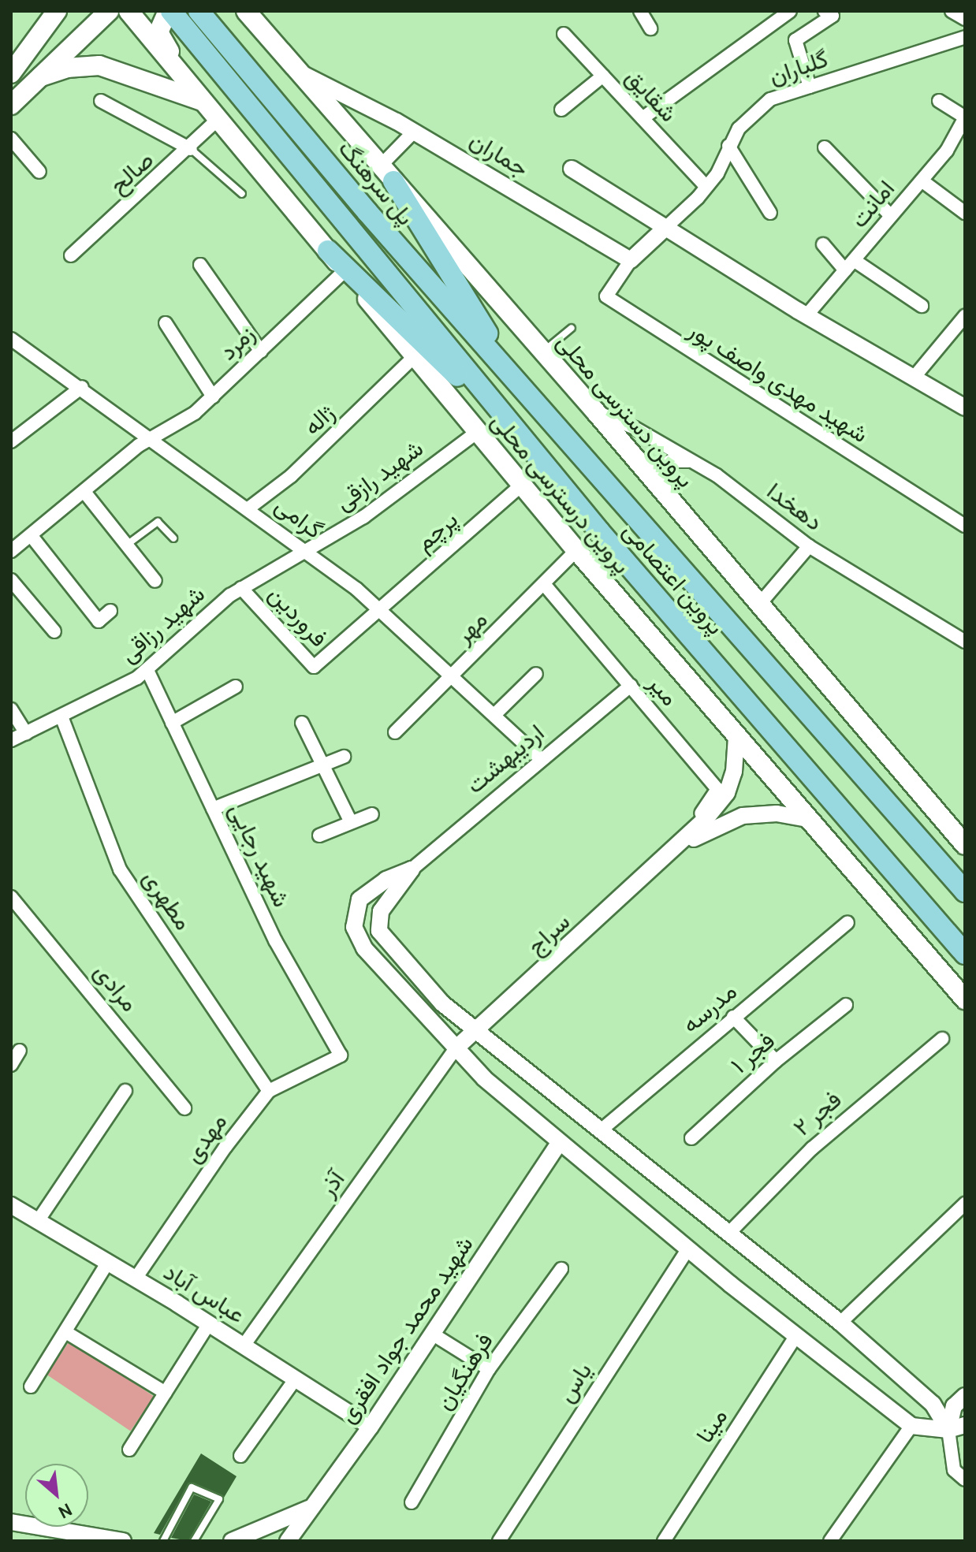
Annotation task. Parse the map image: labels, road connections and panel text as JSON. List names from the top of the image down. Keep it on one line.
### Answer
{"streets":{"main road":["پل سرهنگ","پروین دسترسی محلی","پروین درسترسی محلی","پروین اعتصامی"],"street":["گلباران","شقایق","جماران","صالح","امانت","زمرد","شهید مهدی واصف پور","ژاله","شهید رازقی","دهخدا","گرامی","پرچم","فروردین","شهید رزاقی","مهر","میر","اردیبهشت","شهید رجایی","مطهری","سراج","مرادی","مدرسه","فجر ۱","فجر ۲","مهدی","آذر","عباس آباد","شهید محمد جواد افقری","فرهنگیان","یاس","مینا"]},"crossings":[["گلباران","شقایق"],["جماران","شهید مهدی واصف پور"],["جماران","پروین دسترسی محلی"],["صالح","پروین درسترسی محلی"],["پل سرهنگ","پروین اعتصامی"],["زمرد","پروین درسترسی محلی"],["زمرد","گرامی"],["پروین دسترسی محلی","دهخدا"],["ژاله","پروین درسترسی محلی"],["ژاله","گرامی"],["شهید رازقی","پروین درسترسی محلی"],["شهید رازقی","گرامی"],["شهید رازقی","شهید رزاقی"],["پروین درسترسی محلی","پرچم"],["پروین درسترسی محلی","مهر"],["پروین درسترسی محلی","سراج"],["گرامی","پرچم"],["گرامی","فروردین"],["گرامی","شهید رزاقی"],["گرامی","مهر"],["گرامی","اردیبهشت"],["پرچم","فروردین"],["فروردین","شهید رزاقی"],["شهید رزاقی","شهید رجایی"],["شهید رزاقی","مطهری"],["مهر","میر"],["میر","اردیبهشت"],["میر","سراج"],["شهید رجایی","مهدی"],["مطهری","مهدی"],["سراج","آذر"],["مهدی","عباس آباد"],["آذر","عباس آباد"],["عباس آباد","شهید محمد جواد افقری"]],"north":"bottom right"}
